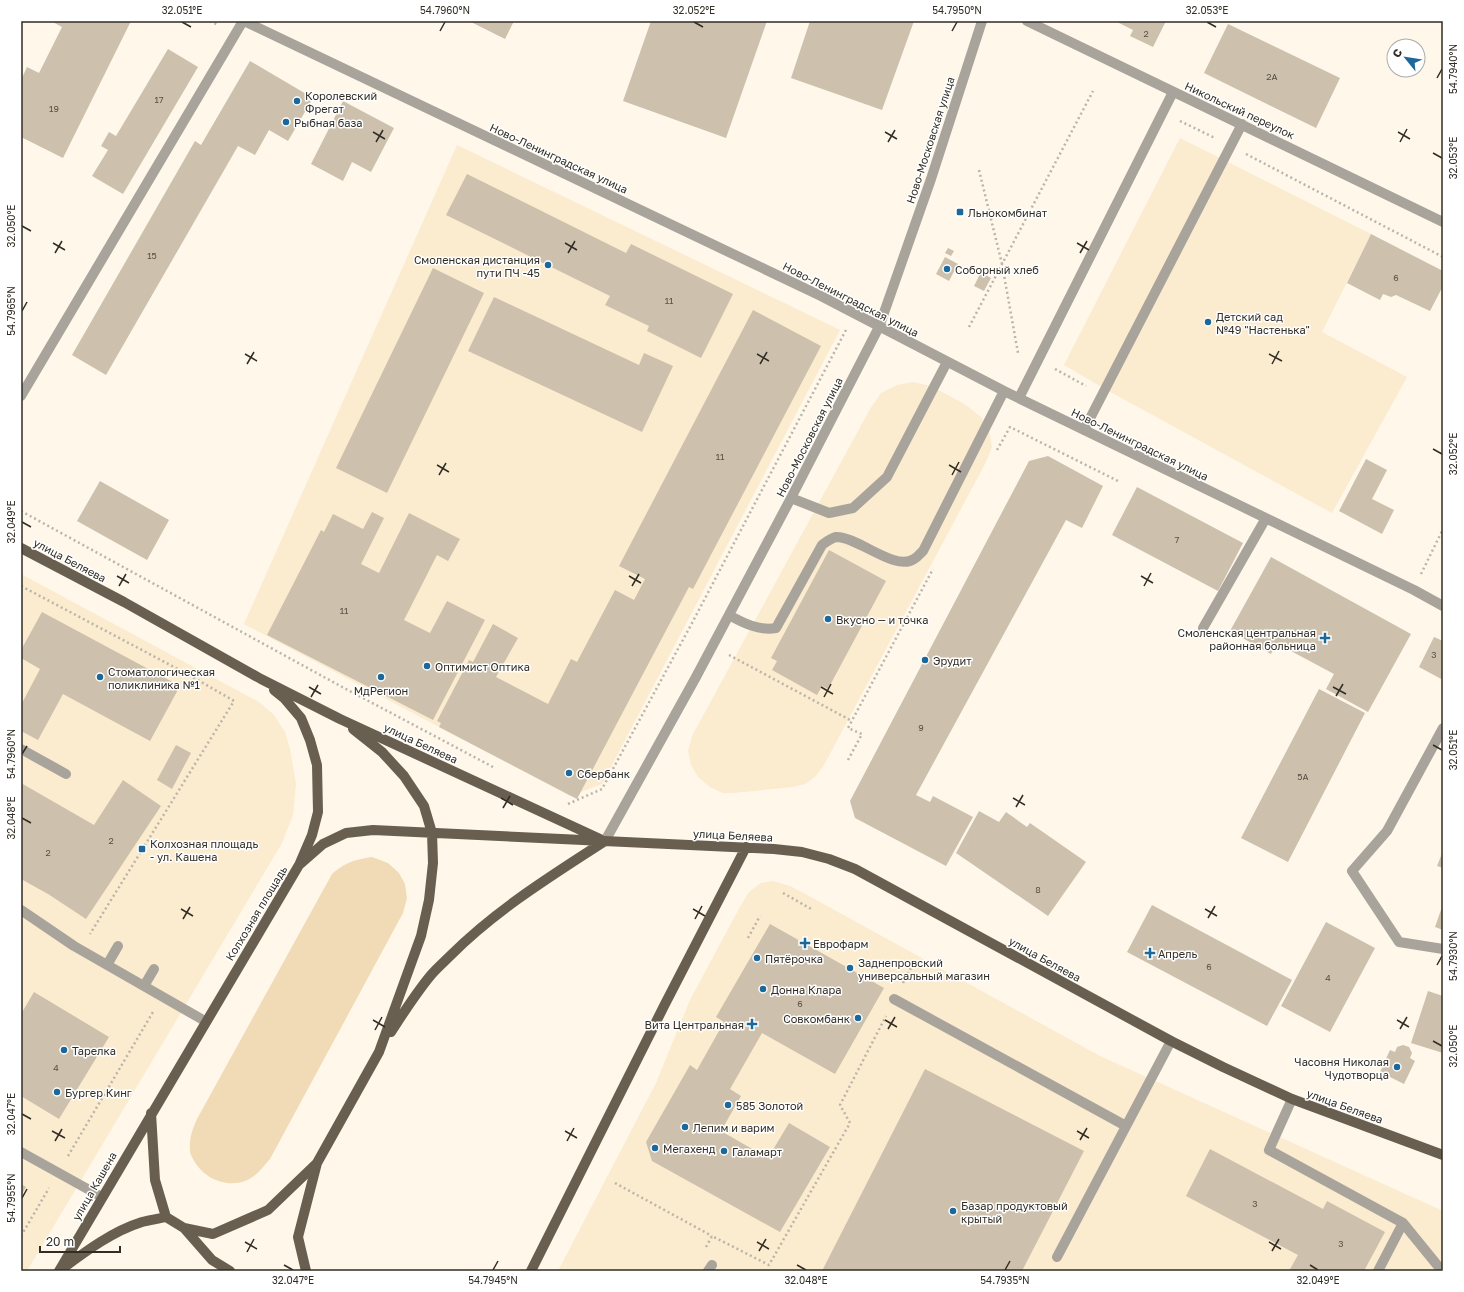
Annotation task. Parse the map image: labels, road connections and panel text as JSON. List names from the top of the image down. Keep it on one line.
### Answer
{"streets":{"main road":["улица Беляева","Колхозная площадь","улица Кашена"],"street":["Никольский переулок","Ново-Московская улица","Ново-Ленинградская улица"]},"crossings":[["Ново-Московская улица","Ново-Ленинградская улица"],["Ново-Московская улица","улица Беляева"],["Ново-Московская улица","Колхозная площадь"],["улица Беляева","Колхозная площадь"],["Колхозная площадь","улица Кашена"]],"places":{"other":["Королевский Фрегат","Рыбная база","Смоленская дистанция пути ПЧ -45","Соборный хлеб","Детский сад №49 \"Настенька\"","Вкусно — и точка","Эрудит","Оптимист Оптика","Стоматологическая поликлиника №1","МдРегион","Сбербанк","Пятёрочка","Заднепровский универсальный магазин","Донна Клара","Совкомбанк","Тарелка","Часовня Николая Чудотворца","Бургер Кинг","585 Золотой","Лепим и варим","Мегахенд","Галамарт","Базар продуктовый крытый"],"transit":["Льнокомбинат","Колхозная площадь - ул. Кашена"],"health":["Смоленская центральная районная больница","Еврофарм","Апрель","Вита Центральная"]},"house_numbers":["2","2А","17","19","15","6","11","11","7","11","3","9","5А","2","2","8","6","4","6","4","3","3"],"scale_bar":"20 m","north":"top left","coordinates":["32.051°E","54.7960°N","32.052°E","54.7950°N","32.053°E","54.7940°N","32.050°E","54.7965°N","32.049°E","32.048°E","54.7930°N","32.047°E","54.7955°N","54.7945°N","54.7935°N"]}
